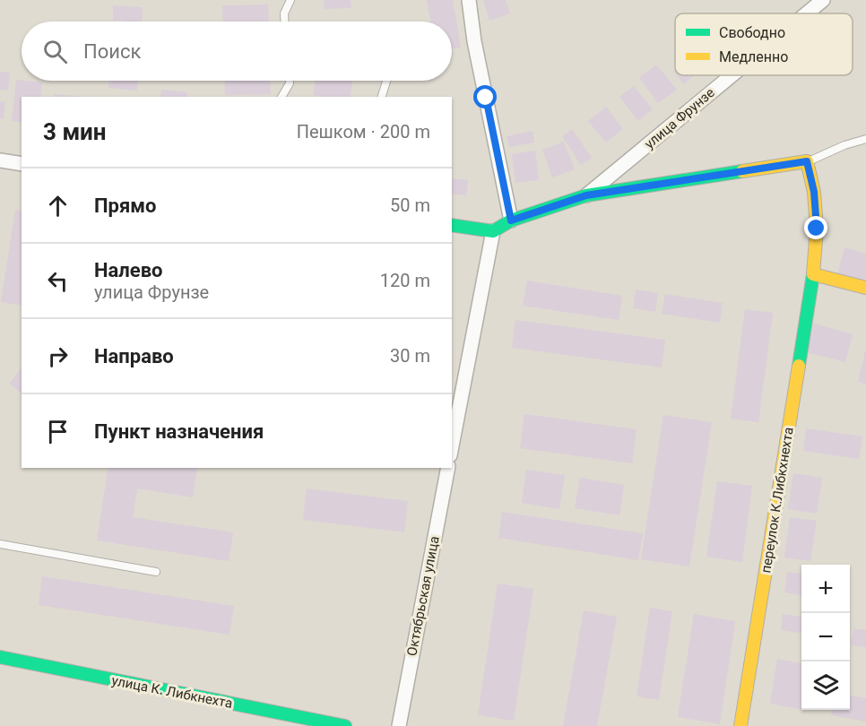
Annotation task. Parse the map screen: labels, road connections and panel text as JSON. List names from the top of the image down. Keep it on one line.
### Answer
{"streets":{"street":["улица Фрунзе","переулок К.Либкхнехта","Октябрьская улица","улица К. Либкнехта"]},"crossings":[["улица Фрунзе","переулок К.Либкхнехта"]],"legend":["Свободно","Медленно"],"page":{"search":"Поиск","heading":["3 мин","Пешком · 200 m"],"list":[["Прямо","50 m"],["Налево","улица Фрунзе","120 m"],["Направо","30 m"],"Пункт назначения"],"map_buttons":["+","−"]}}
